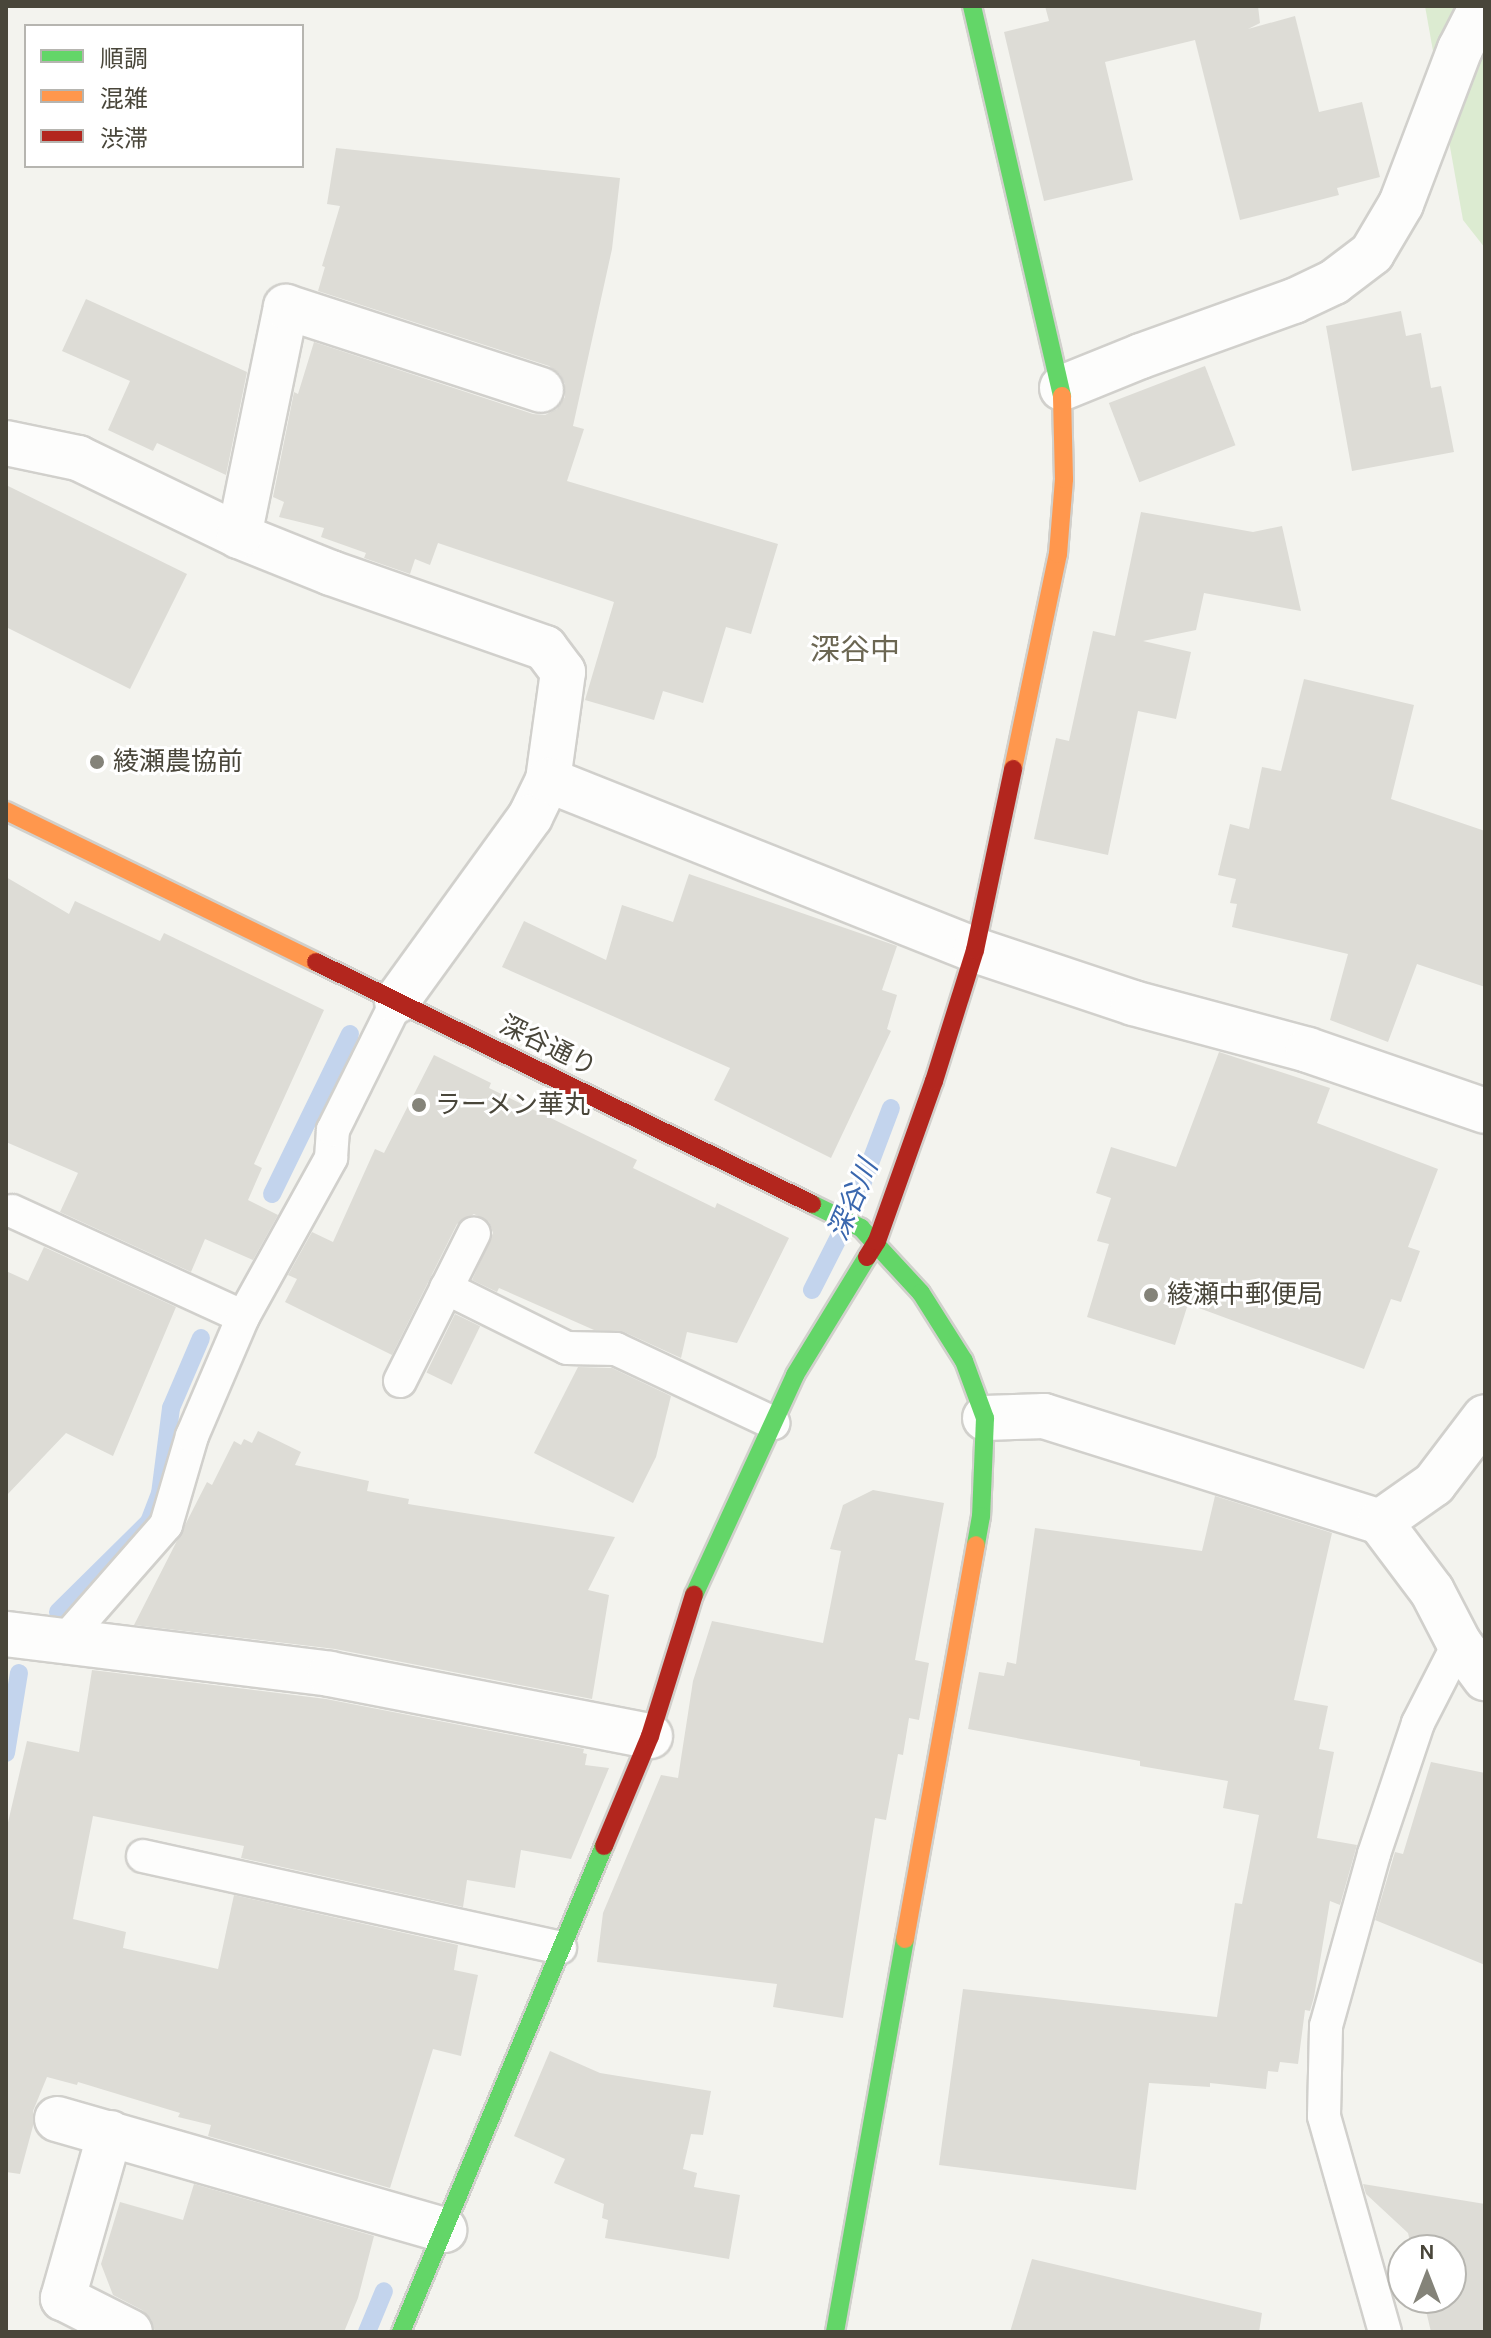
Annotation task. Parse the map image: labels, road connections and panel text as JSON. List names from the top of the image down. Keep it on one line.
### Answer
{"streets":{"street":["深谷通り"]},"districts":["深谷中"],"water":["深谷川"],"places":["綾瀬農協前","ラーメン華丸","綾瀬中郵便局"],"legend":["順調","混雑","渋滞"],"north":"top"}
